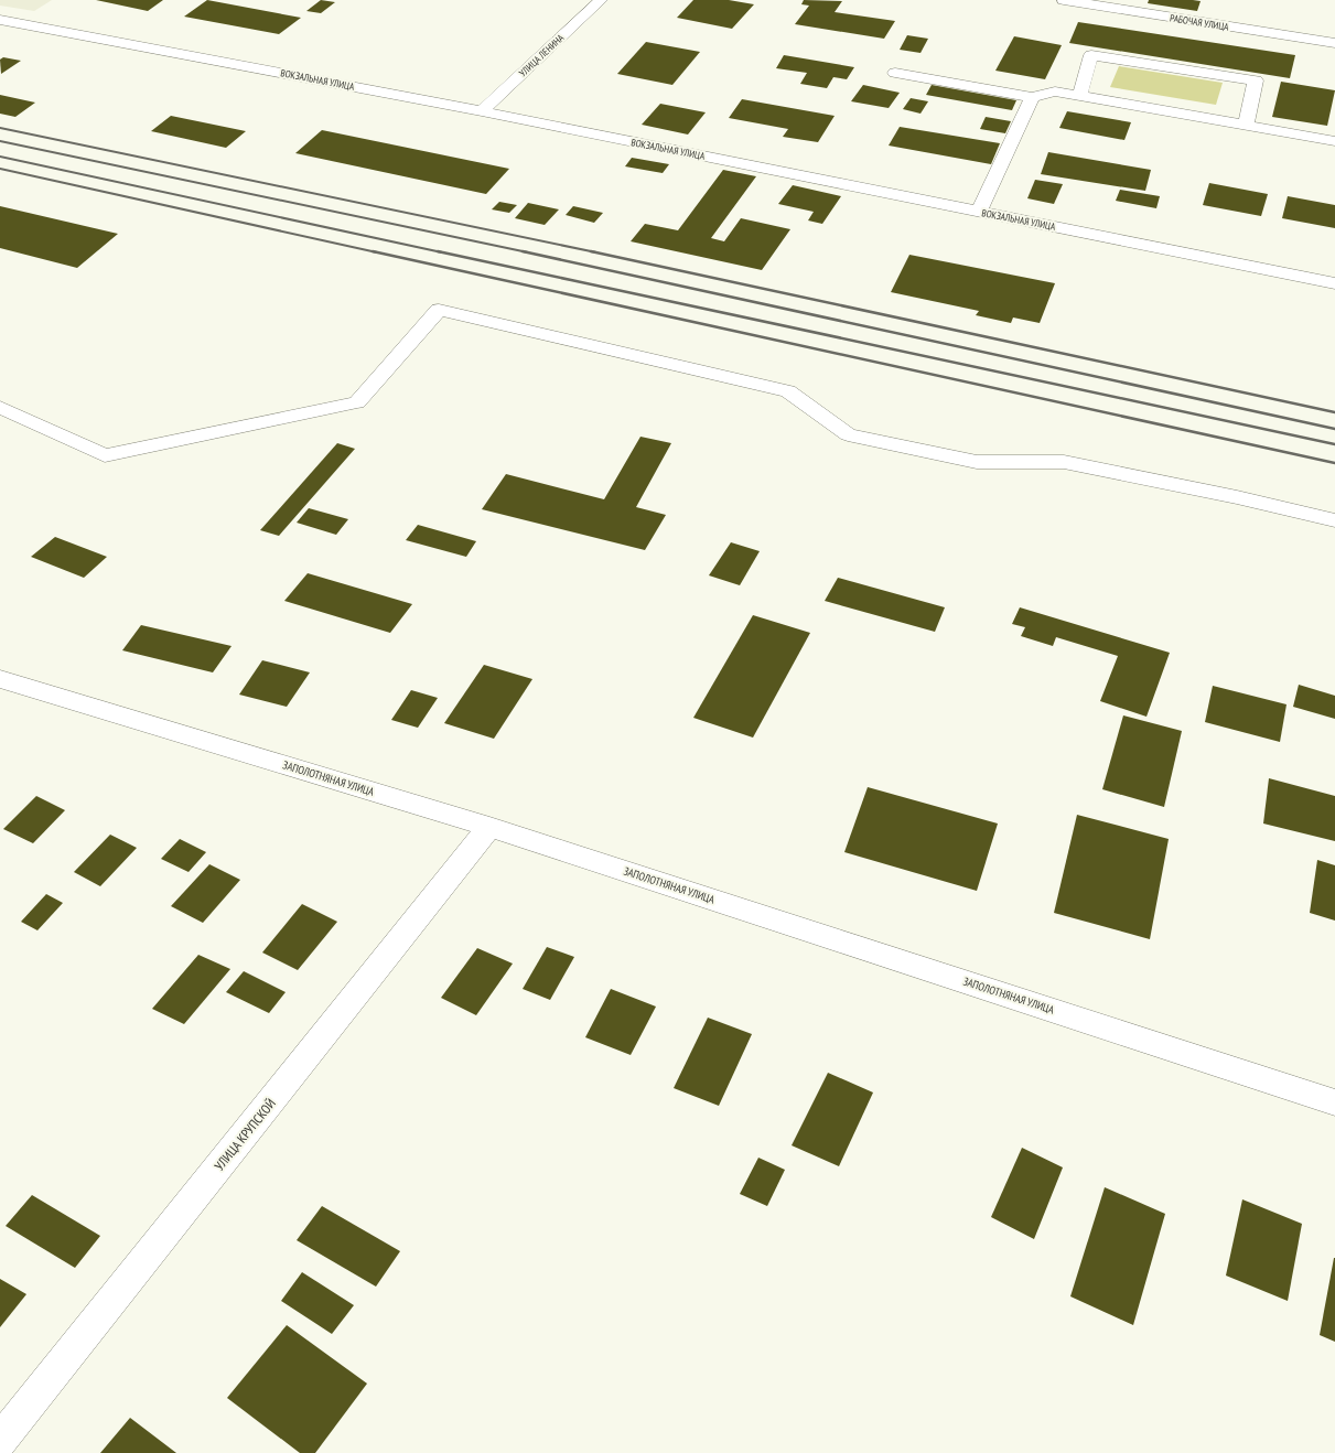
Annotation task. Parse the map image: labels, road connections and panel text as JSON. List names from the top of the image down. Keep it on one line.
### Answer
{"streets":{"street":["РАБОЧАЯ УЛИЦА","УЛИЦА ЛЕНИНА","ВОКЗАЛЬНАЯ УЛИЦА","ЗАПОЛОТНЯНАЯ УЛИЦА","УЛИЦА КРУПСКОЙ"]},"crossings":[["УЛИЦА ЛЕНИНА","ВОКЗАЛЬНАЯ УЛИЦА"],["ЗАПОЛОТНЯНАЯ УЛИЦА","УЛИЦА КРУПСКОЙ"]]}
